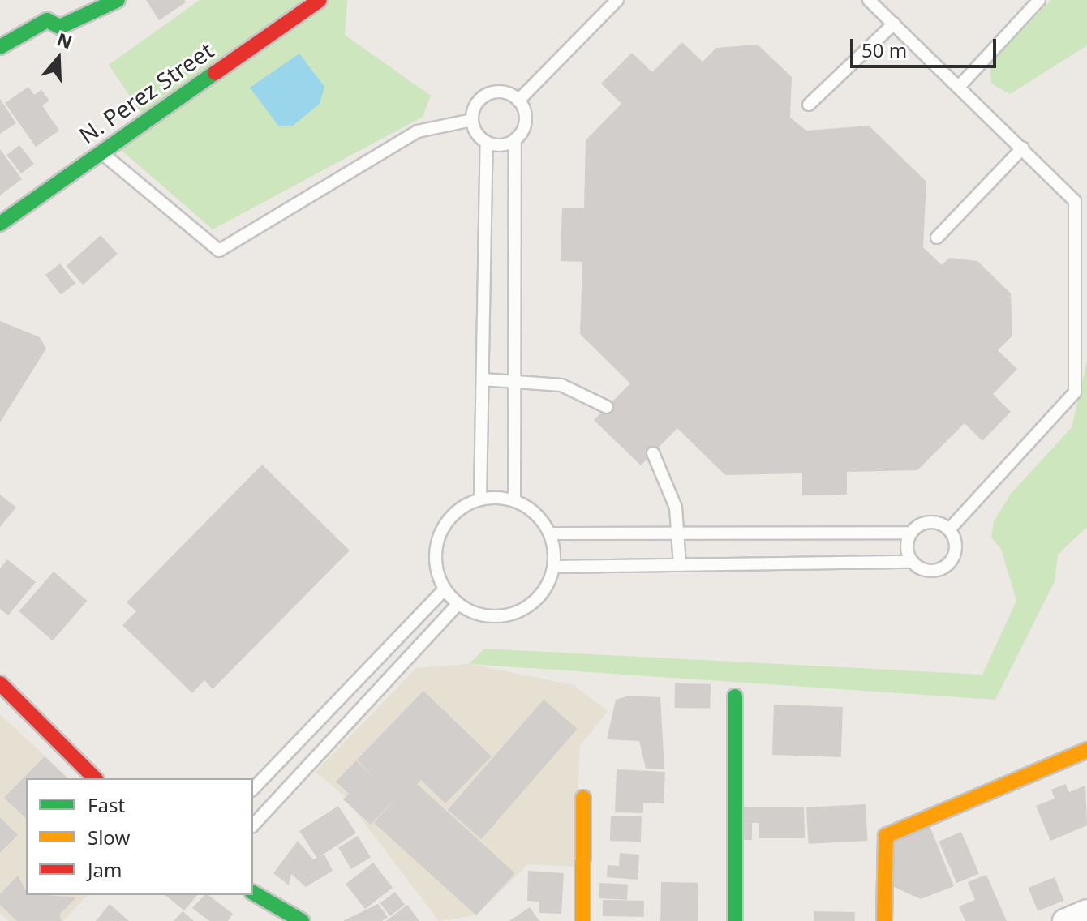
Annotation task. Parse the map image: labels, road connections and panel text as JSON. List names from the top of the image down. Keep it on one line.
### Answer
{"streets":{"street":["N. Perez Street"]},"legend":["Fast","Slow","Jam"],"scale_bar":"50 m","north":"top"}
